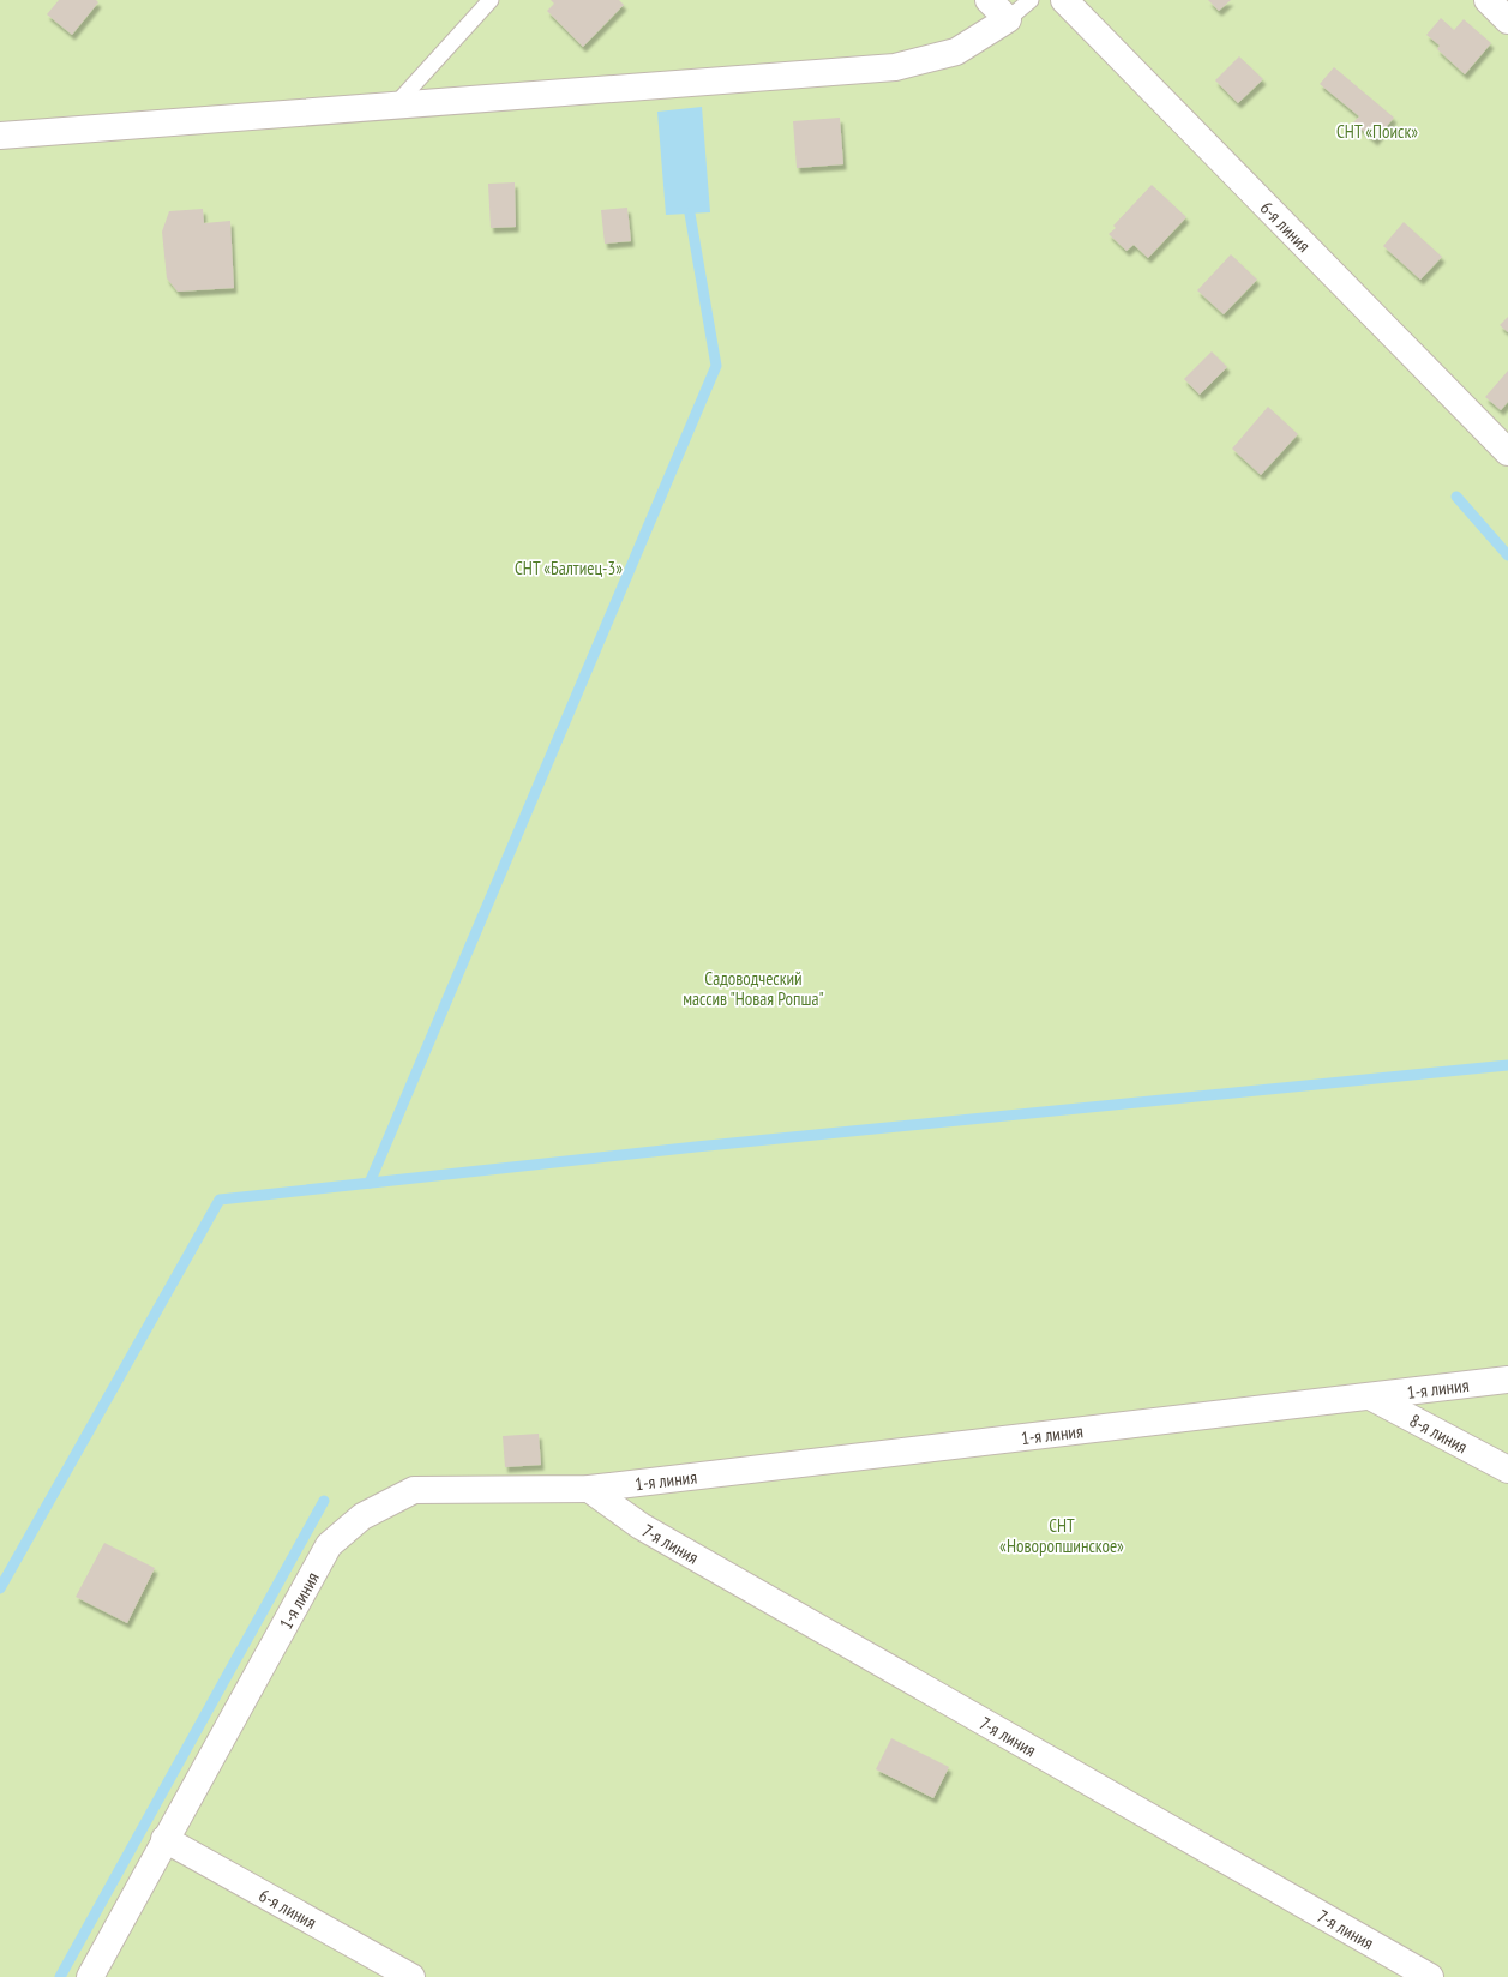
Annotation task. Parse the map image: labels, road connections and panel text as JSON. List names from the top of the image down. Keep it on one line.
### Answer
{"streets":{"street":["6-я линия","1-я линия","8-я линия","7-я линия"]},"crossings":[["6-я линия","1-я линия"],["1-я линия","8-я линия"],["1-я линия","7-я линия"]],"parks":["СНТ «Поиск»","СНТ «Балтиец-3»","Садоводческий массив \"Новая Ропша\"","СНТ «Новоропшинское»"]}
